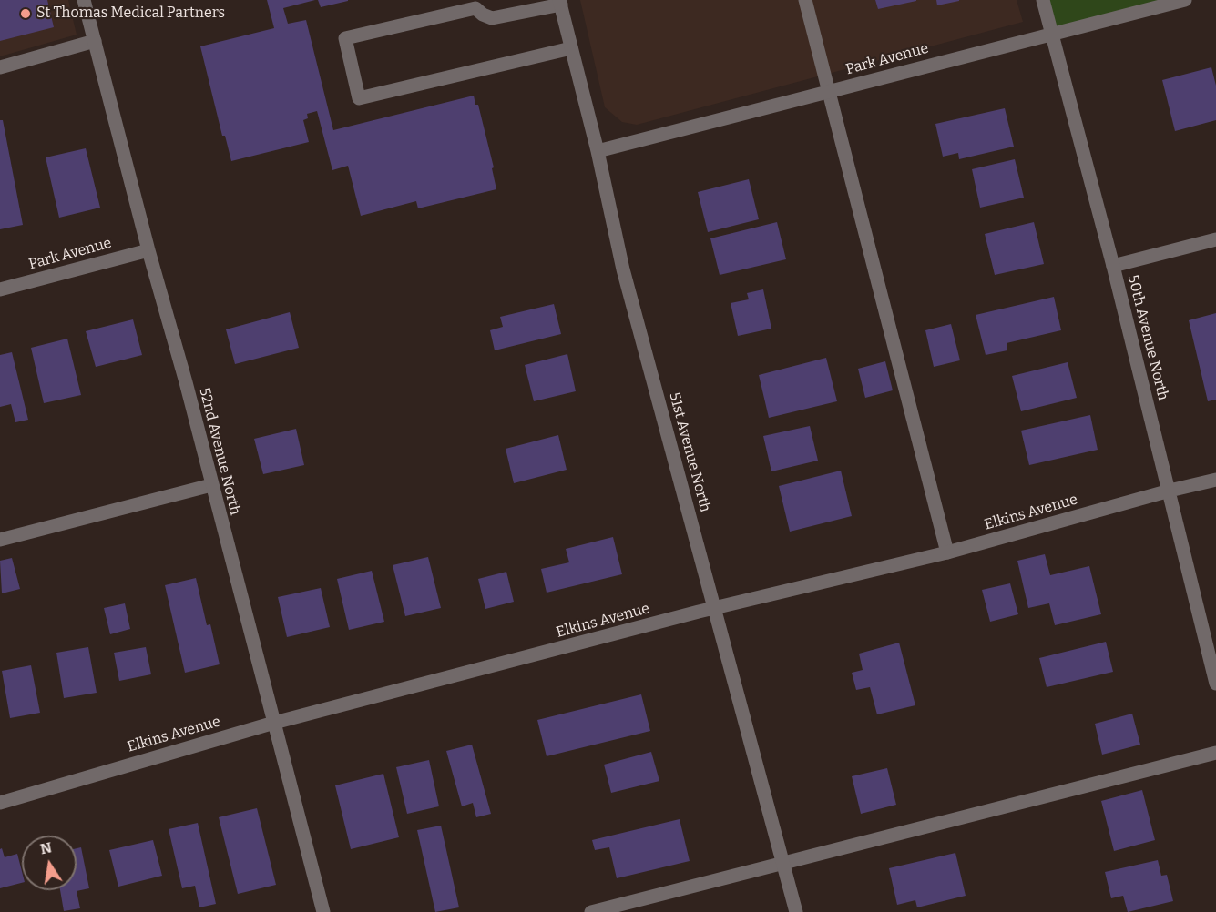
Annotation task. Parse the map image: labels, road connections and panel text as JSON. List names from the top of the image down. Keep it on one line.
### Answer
{"streets":{"street":["Park Avenue","50th Avenue North","52nd Avenue North","51st Avenue North","Elkins Avenue"]},"crossings":[["Park Avenue","50th Avenue North"],["Park Avenue","52nd Avenue North"],["Park Avenue","51st Avenue North"],["50th Avenue North","Elkins Avenue"],["52nd Avenue North","Elkins Avenue"],["51st Avenue North","Elkins Avenue"]],"places":["St Thomas Medical Partners"],"north":"top"}
